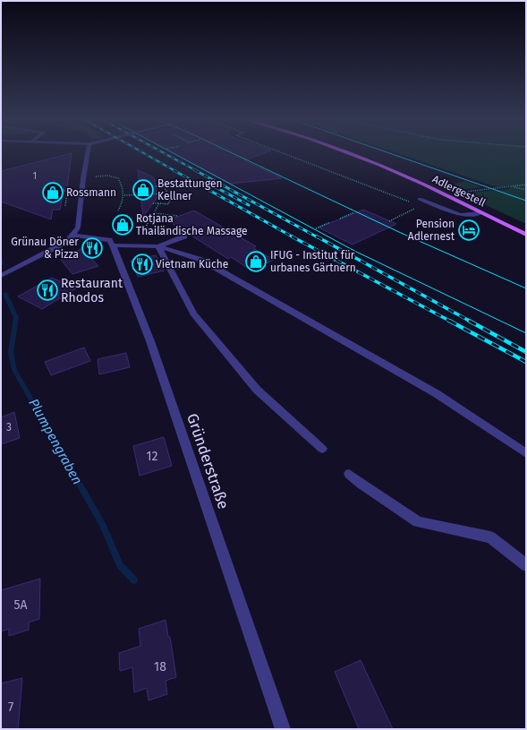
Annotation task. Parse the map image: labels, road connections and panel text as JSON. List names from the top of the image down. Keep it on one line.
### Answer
{"streets":{"main road":["Adlergestell"],"street":["Gründerstraße"]},"water":["Plumpengraben"],"places":{"shop":["Bestattungen Kellner","Rossmann","Rotjana Thailändische Massage","IFUG - Institut für urbanes Gärtnern"],"hotel":["Pension Adlernest"],"restaurant":["Grünau Döner & Pizza","Vietnam Küche","Restaurant Rhodos"]},"house_numbers":["1","3","12","5A","18","7"]}
